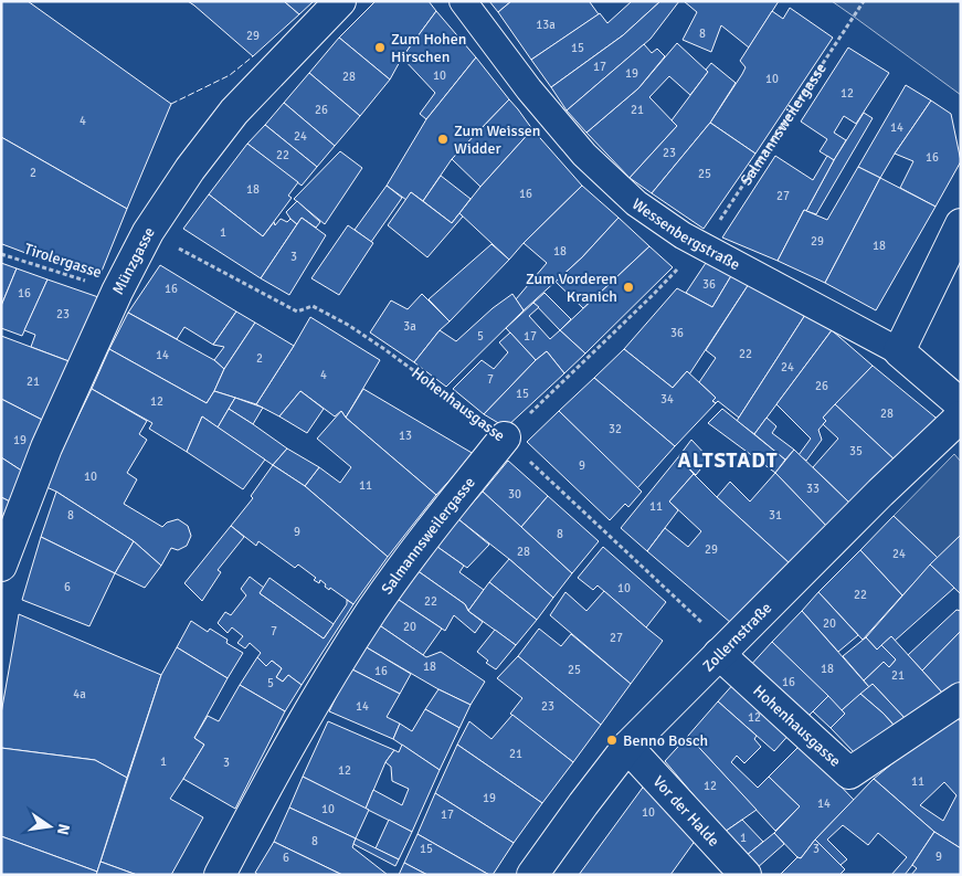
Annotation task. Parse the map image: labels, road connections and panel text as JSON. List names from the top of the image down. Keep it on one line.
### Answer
{"streets":{"street":["Salmannsweilergasse","Wessenbergstraße","Münzgasse","Hohenhausgasse","Zollernstraße","Vor der Halde"],"path":["Tirolergasse"]},"crossings":[["Salmannsweilergasse","Wessenbergstraße"],["Salmannsweilergasse","Hohenhausgasse"],["Tirolergasse","Münzgasse"],["Münzgasse","Hohenhausgasse"],["Hohenhausgasse","Zollernstraße"],["Zollernstraße","Vor der Halde"]],"districts":["ALTSTADT"],"places":["Zum Hohen Hirschen","Zum Weissen Widder","Zum Vorderen Kranich","Benno Bosch"],"house_numbers":["13a","8","29","15","17","19","10","28","10","12","26","21","4","14","24","23","22","16","2","25","18","16","27","1","29","18","18","3","36","16","16","23","3a","36","5","17","22","14","2","24","4","7","21","26","15","34","12","28","32","13","19","35","9","10","11","33","30","11","8","31","9","8","29","28","24","6","10","22","22","20","20","7","27","18","18","25","16","21","16","5","4a","14","23","12","21","1","3","12","11","12","19","14","10","10","17","1","8","15","3","9","6"],"north":"right"}
